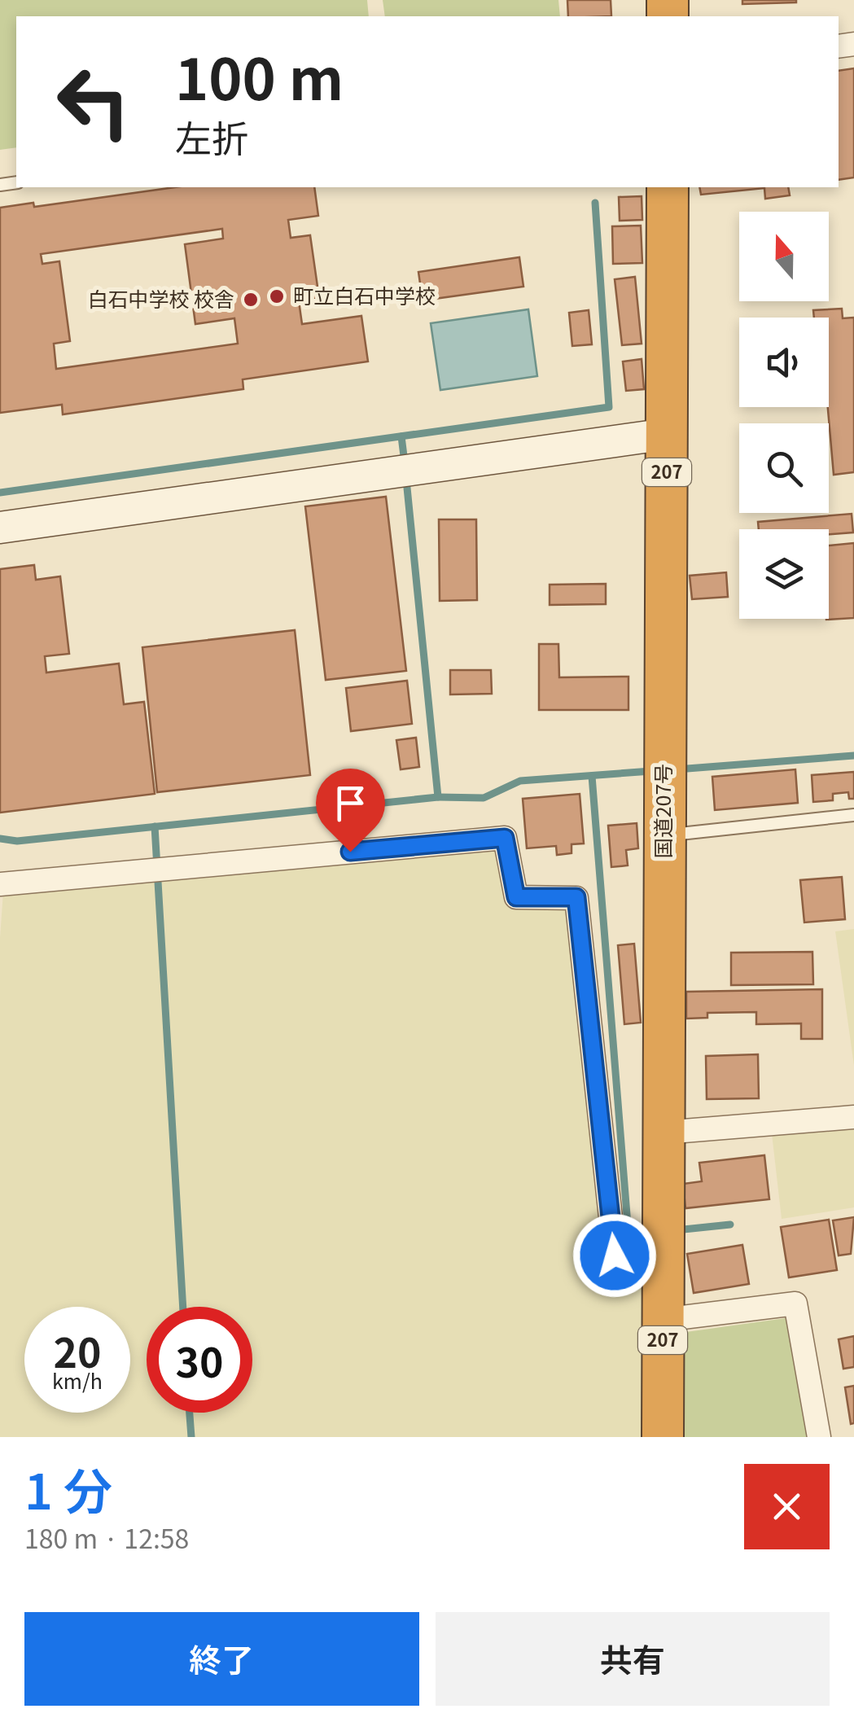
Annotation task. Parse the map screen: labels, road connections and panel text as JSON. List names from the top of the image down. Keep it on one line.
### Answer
{"streets":{"highway":["207","国道207号"]},"places":["町立白石中学校","白石中学校 校舎"],"north":"top","page":{"turn":["100 m","左折"],"speed":"20 km/h","limit":"30","heading":["1 分","180 m · 12:58"],"buttons":["終了","共有"]}}
